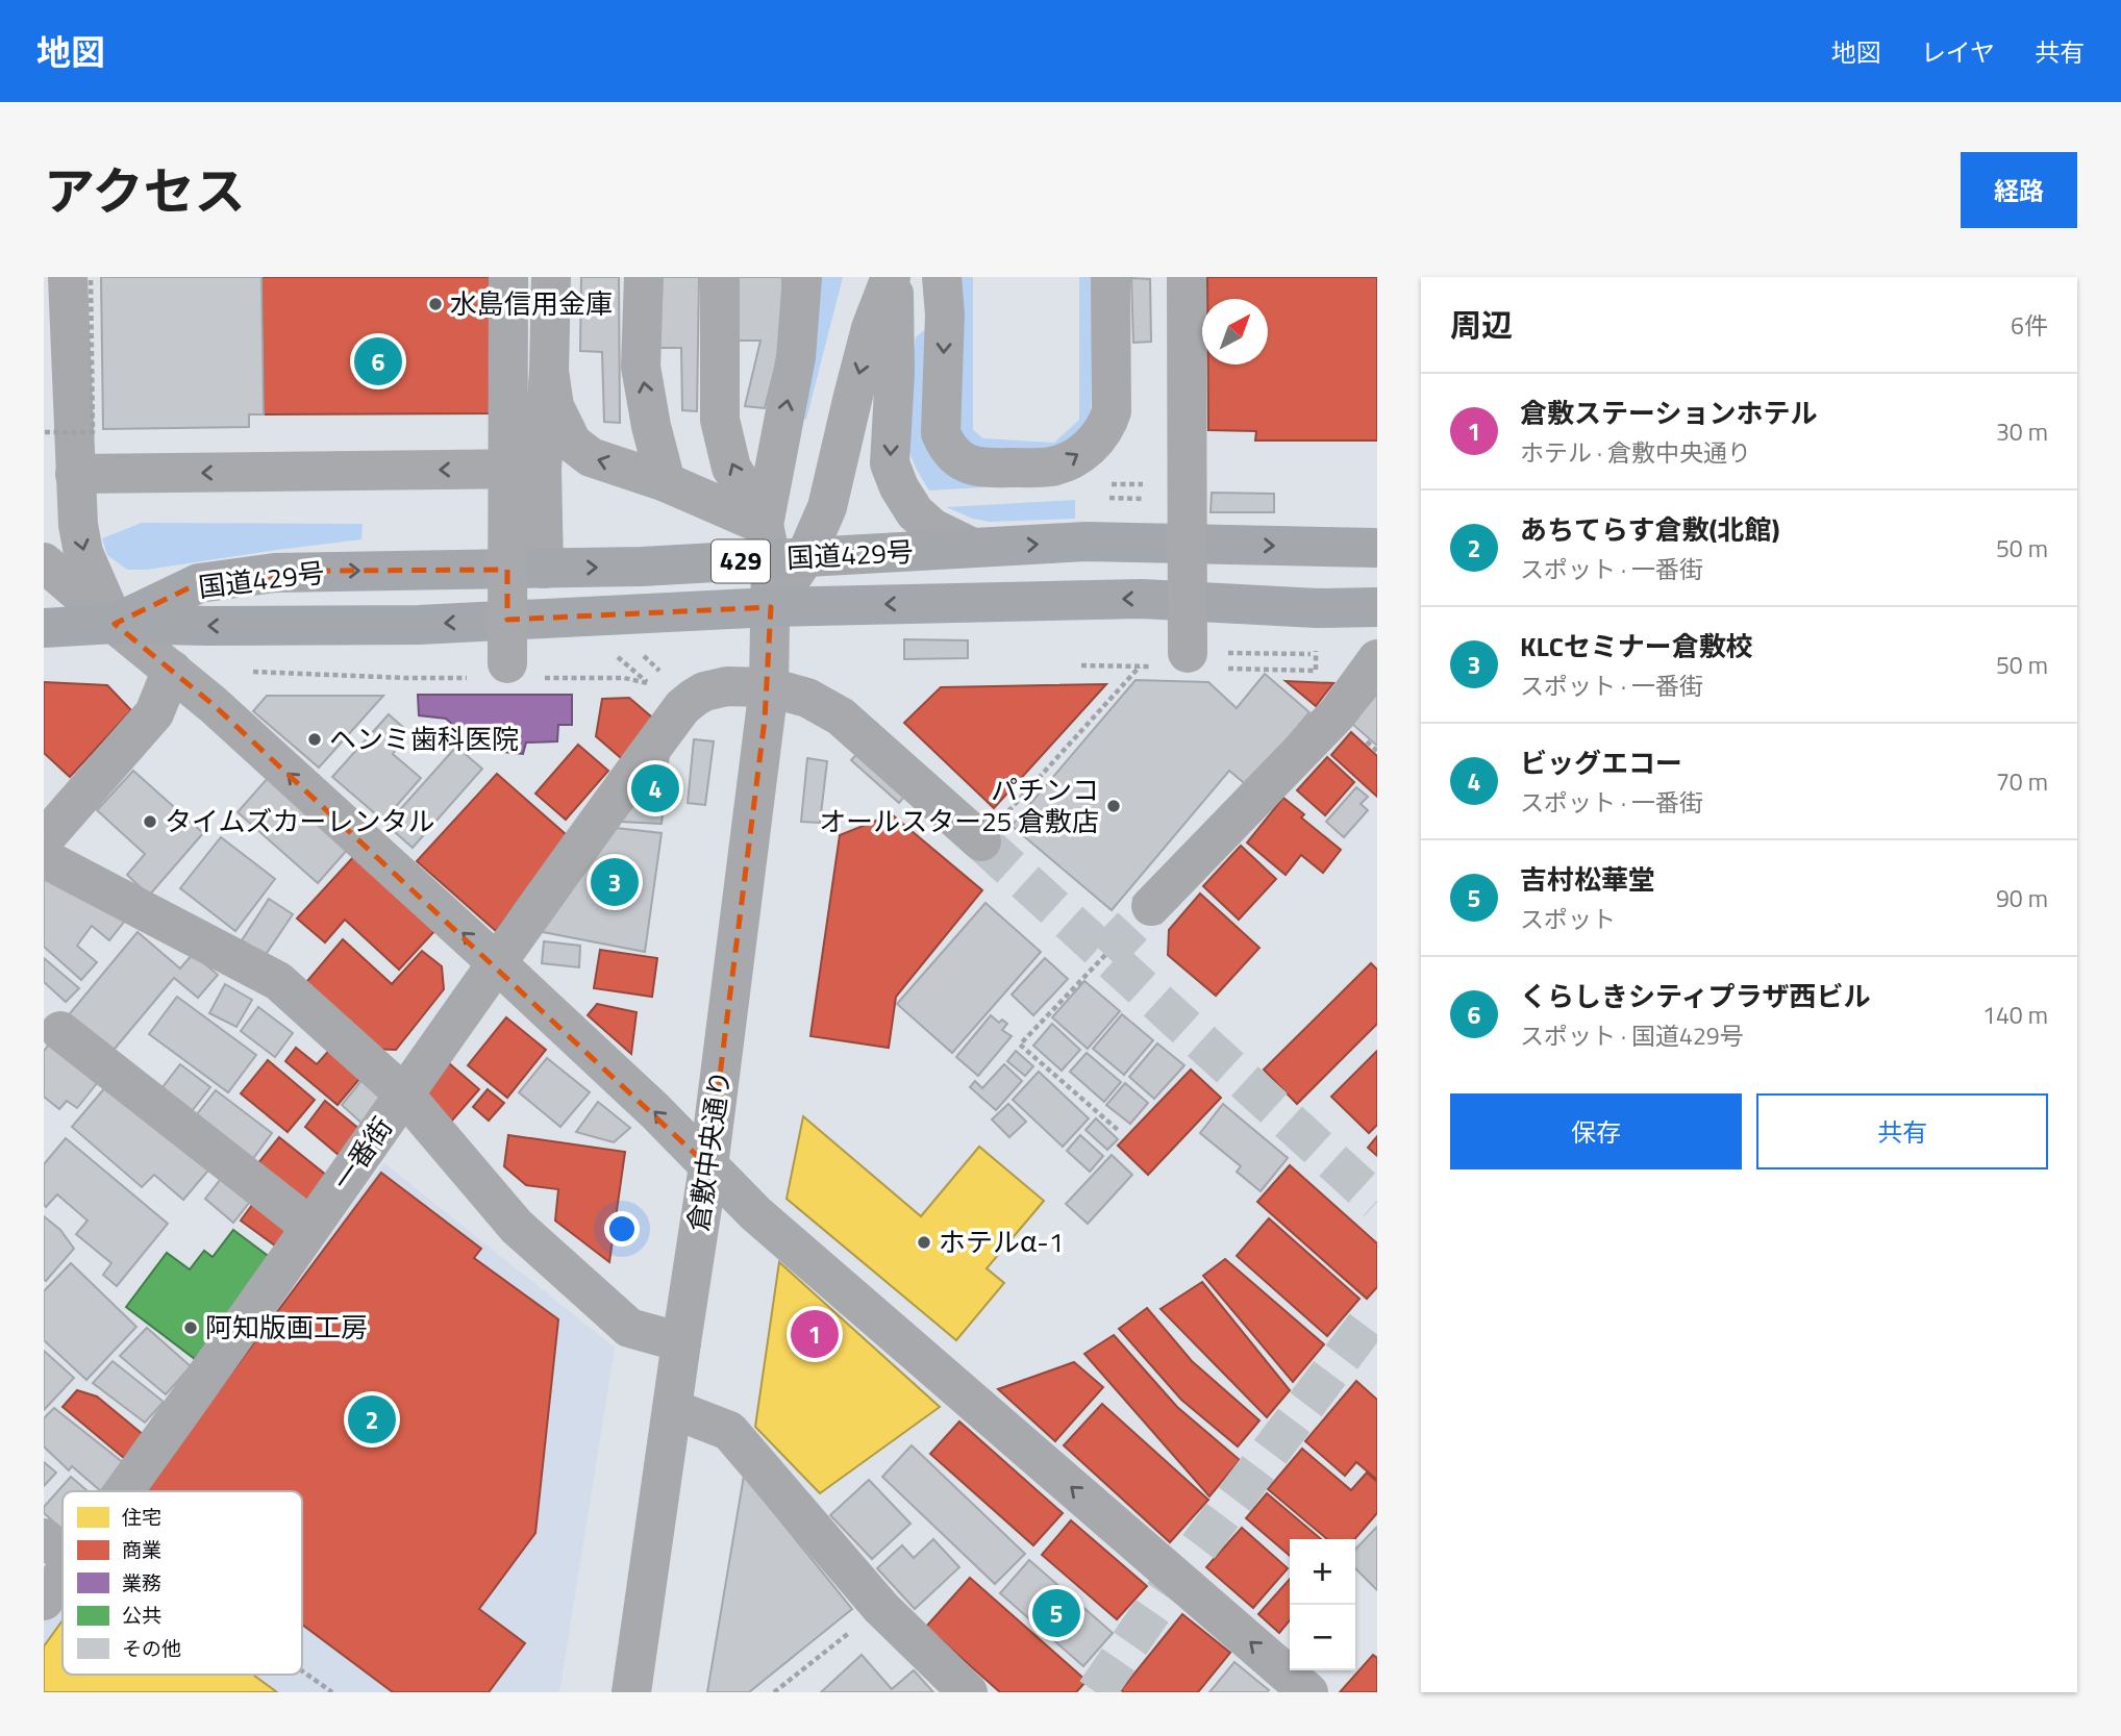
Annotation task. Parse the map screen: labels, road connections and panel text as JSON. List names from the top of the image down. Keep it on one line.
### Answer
{"streets":{"highway":["国道429号","429"],"street":["倉敷中央通り","一番街"]},"crossings":[["国道429号","倉敷中央通り"],["倉敷中央通り","一番街"]],"places":["水島信用金庫","ヘンミ歯科医院","パチンコ オールスター25 倉敷店","タイムズカーレンタル","ホテルα-1","阿知版画工房"],"legend":["住宅","商業","業務","公共","その他"],"north":"top right","page":{"header":"地図","nav":["地図","レイヤ","共有"],"title":"アクセス","buttons":["経路",["保存","共有"]],"heading":["周辺","6件"],"pins":["6","4","3","1","2","5"],"list":[{"mark":"1","name":"倉敷ステーションホテル","note":"ホテル · 倉敷中央通り","value":"30 m"},{"mark":"2","name":"あちてらす倉敷(北館)","note":"スポット · 一番街","value":"50 m"},{"mark":"3","name":"KLCセミナー倉敷校","note":"スポット · 一番街","value":"50 m"},{"mark":"4","name":"ビッグエコー","note":"スポット · 一番街","value":"70 m"},{"mark":"5","name":"吉村松華堂","note":"スポット","value":"90 m"},{"mark":"6","name":"くらしきシティプラザ西ビル","note":"スポット · 国道429号","value":"140 m"}],"map_buttons":["+","−"]}}
